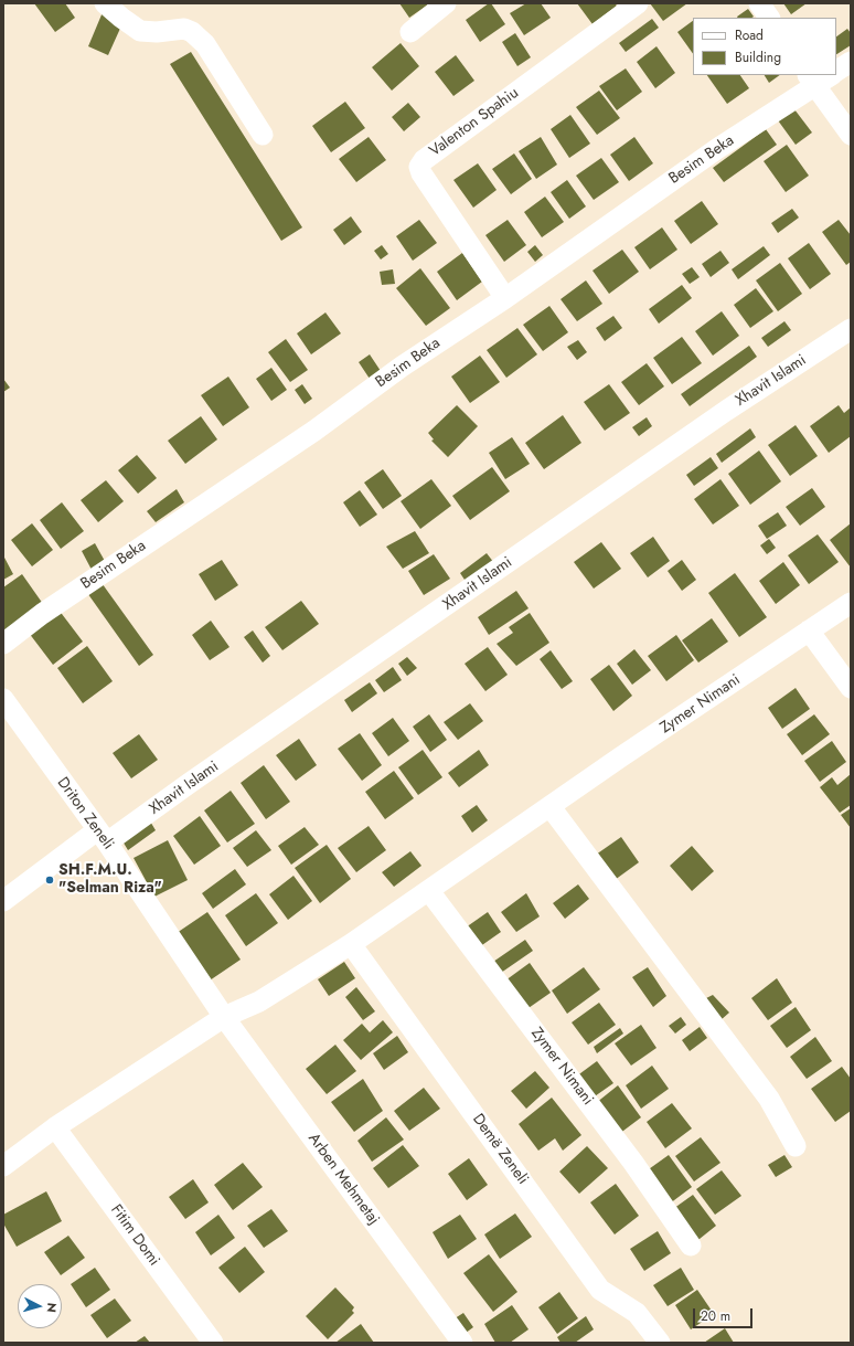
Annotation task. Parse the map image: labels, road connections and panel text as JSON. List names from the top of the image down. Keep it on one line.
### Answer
{"streets":{"street":["Valenton Spahiu","Besim Beka","Xhavit Islami","Zymer Nimani","Driton Zeneli","Demë Zeneli","Arben Mehmetaj","Fitim Domi"]},"crossings":[["Valenton Spahiu","Besim Beka"],["Xhavit Islami","Driton Zeneli"],["Zymer Nimani","Driton Zeneli"],["Zymer Nimani","Demë Zeneli"],["Zymer Nimani","Arben Mehmetaj"],["Driton Zeneli","Arben Mehmetaj"]],"places":["SH.F.M.U. \"Selman Riza\""],"legend":["Road","Building"],"scale_bar":"20 m","north":"right"}
